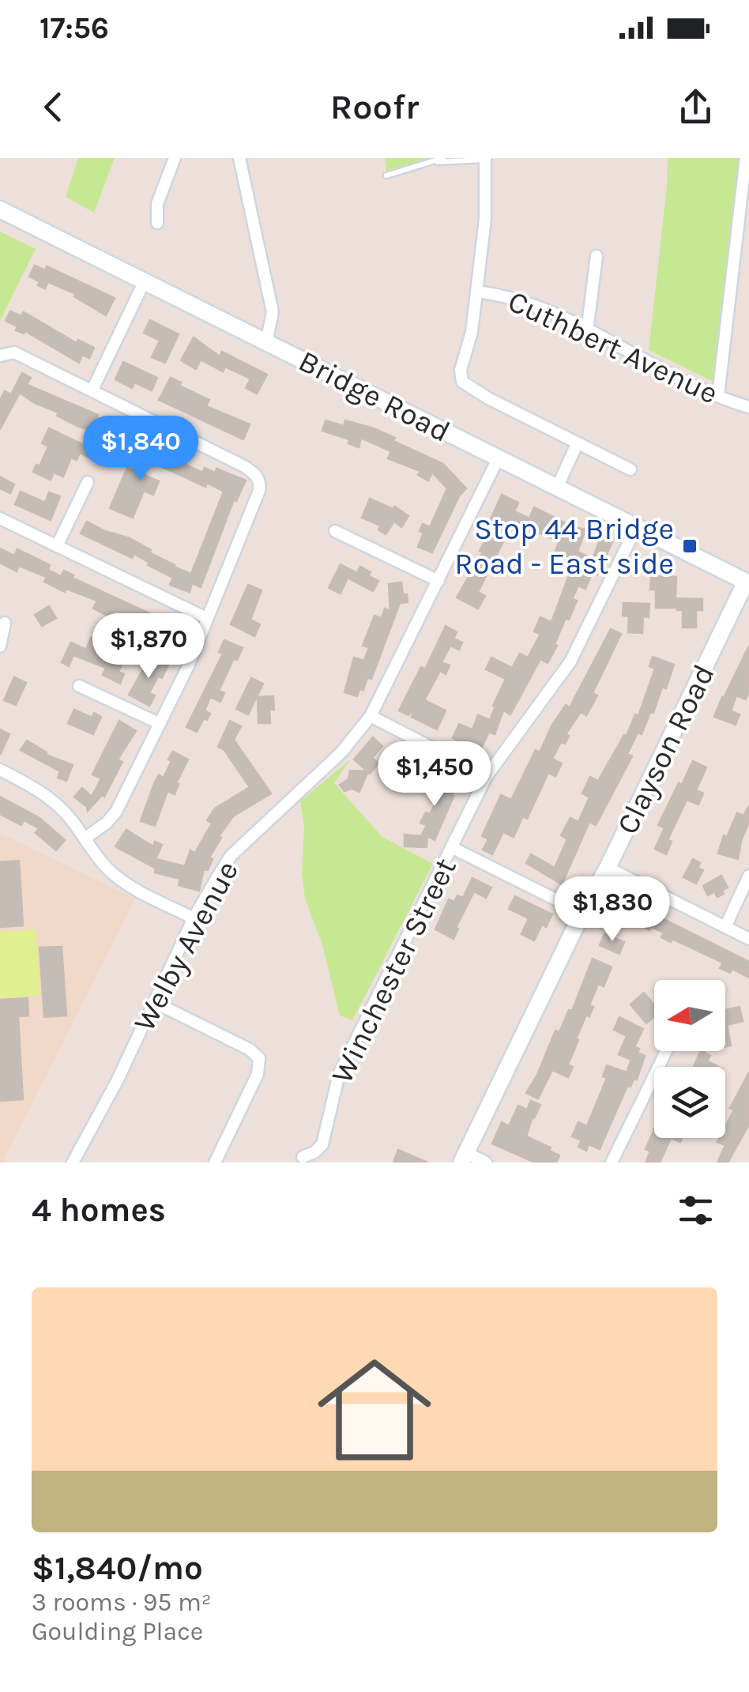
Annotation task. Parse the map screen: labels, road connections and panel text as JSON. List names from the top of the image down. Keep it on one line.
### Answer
{"streets":{"main road":["Bridge Road","Clayson Road"],"street":["Cuthbert Avenue","Welby Avenue","Winchester Street"]},"crossings":[["Bridge Road","Clayson Road"],["Bridge Road","Welby Avenue"],["Bridge Road","Winchester Street"]],"places":{"transit":["Stop 44 Bridge Road - East side"]},"north":"left","page":{"status":"17:56","header":"Roofr","price":["$1,840","$1,870","$1,450","$1,830"],"heading":"4 homes","list":[{"name":"$1,840/mo","note":"3 rooms · 95 m² · Goulding Place"}]}}
